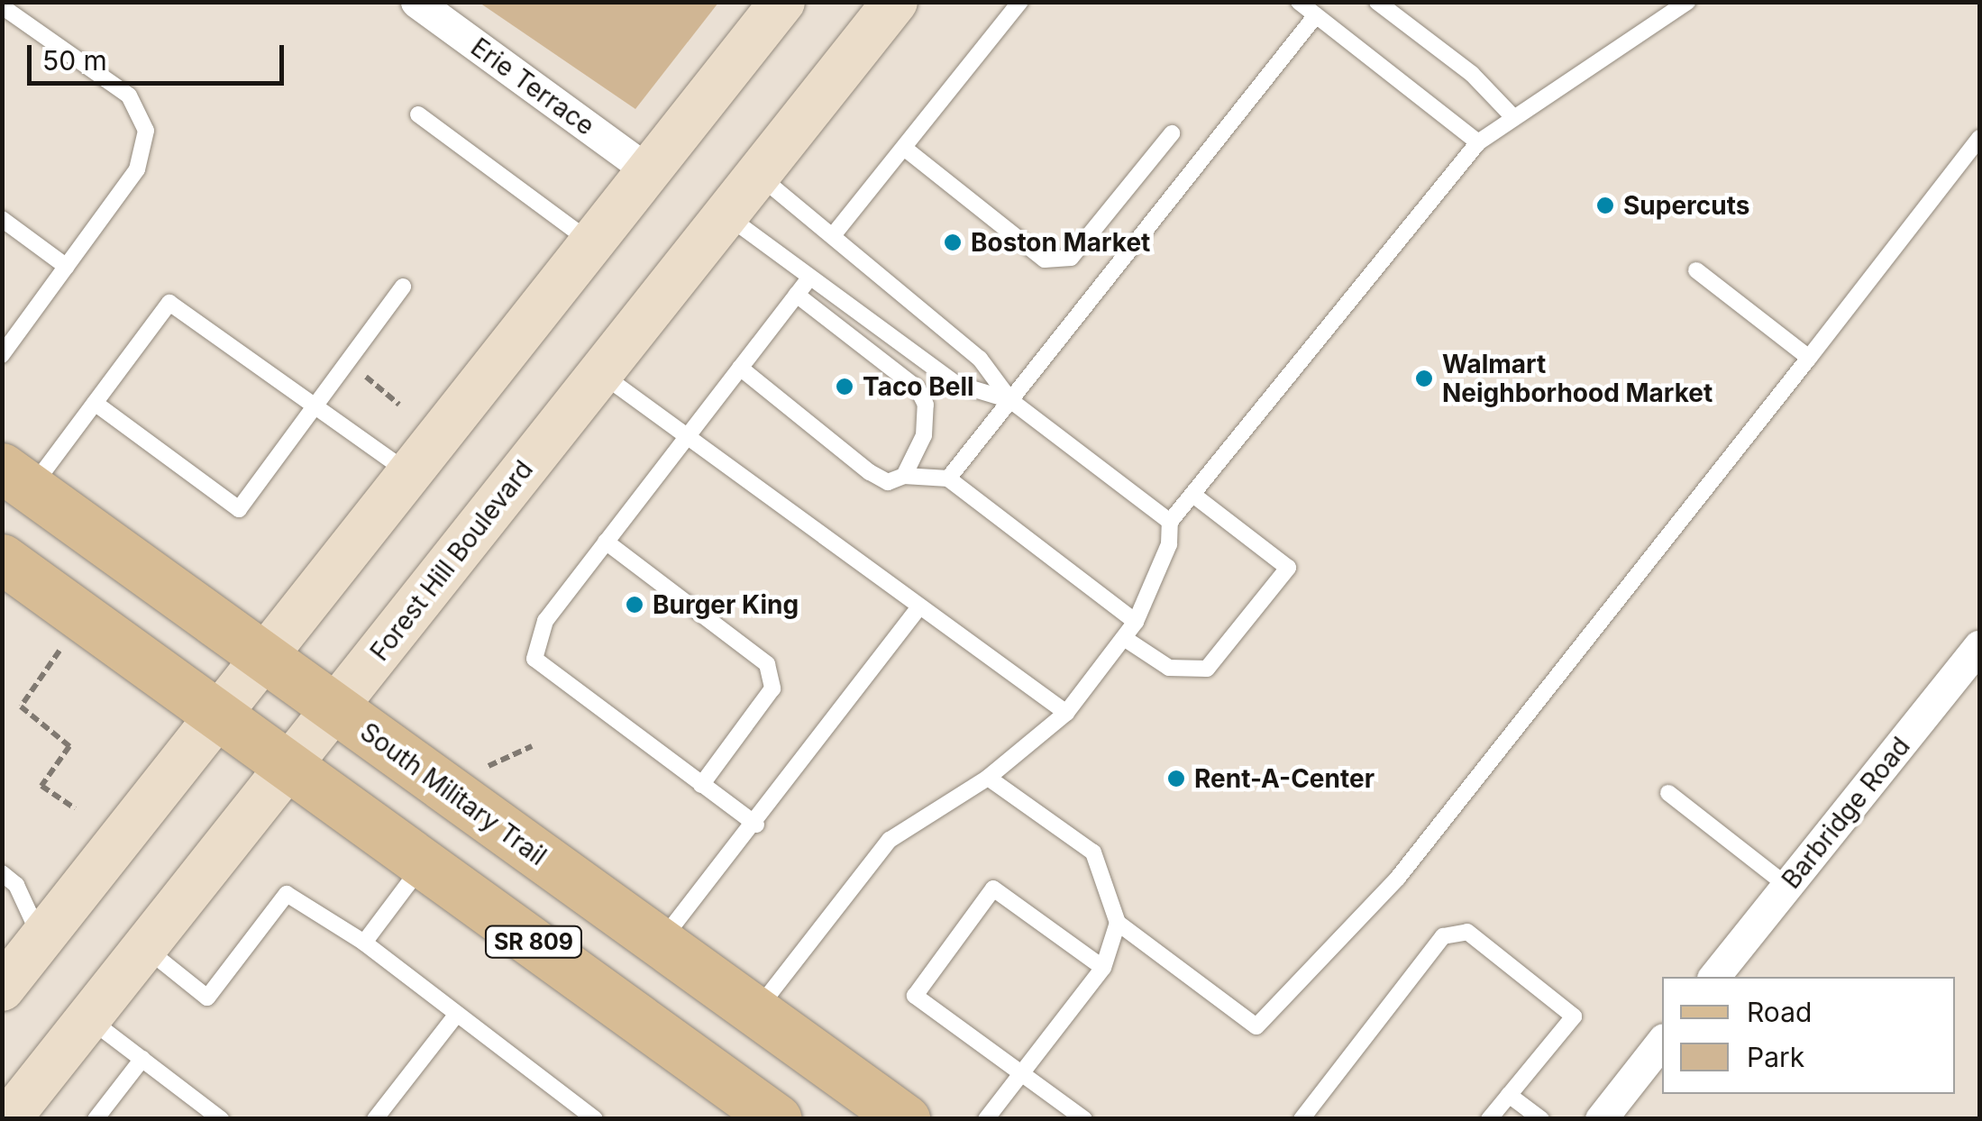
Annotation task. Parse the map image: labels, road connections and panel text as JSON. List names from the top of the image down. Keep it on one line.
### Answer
{"streets":{"main road":["Forest Hill Boulevard","South Military Trail","SR 809"],"street":["Erie Terrace","Barbridge Road"]},"crossings":[["Forest Hill Boulevard","South Military Trail"],["Forest Hill Boulevard","SR 809"]],"places":["Supercuts","Boston Market","Walmart Neighborhood Market","Taco Bell","Burger King","Rent-A-Center"],"legend":["Road","Park"],"scale_bar":"50 m"}
